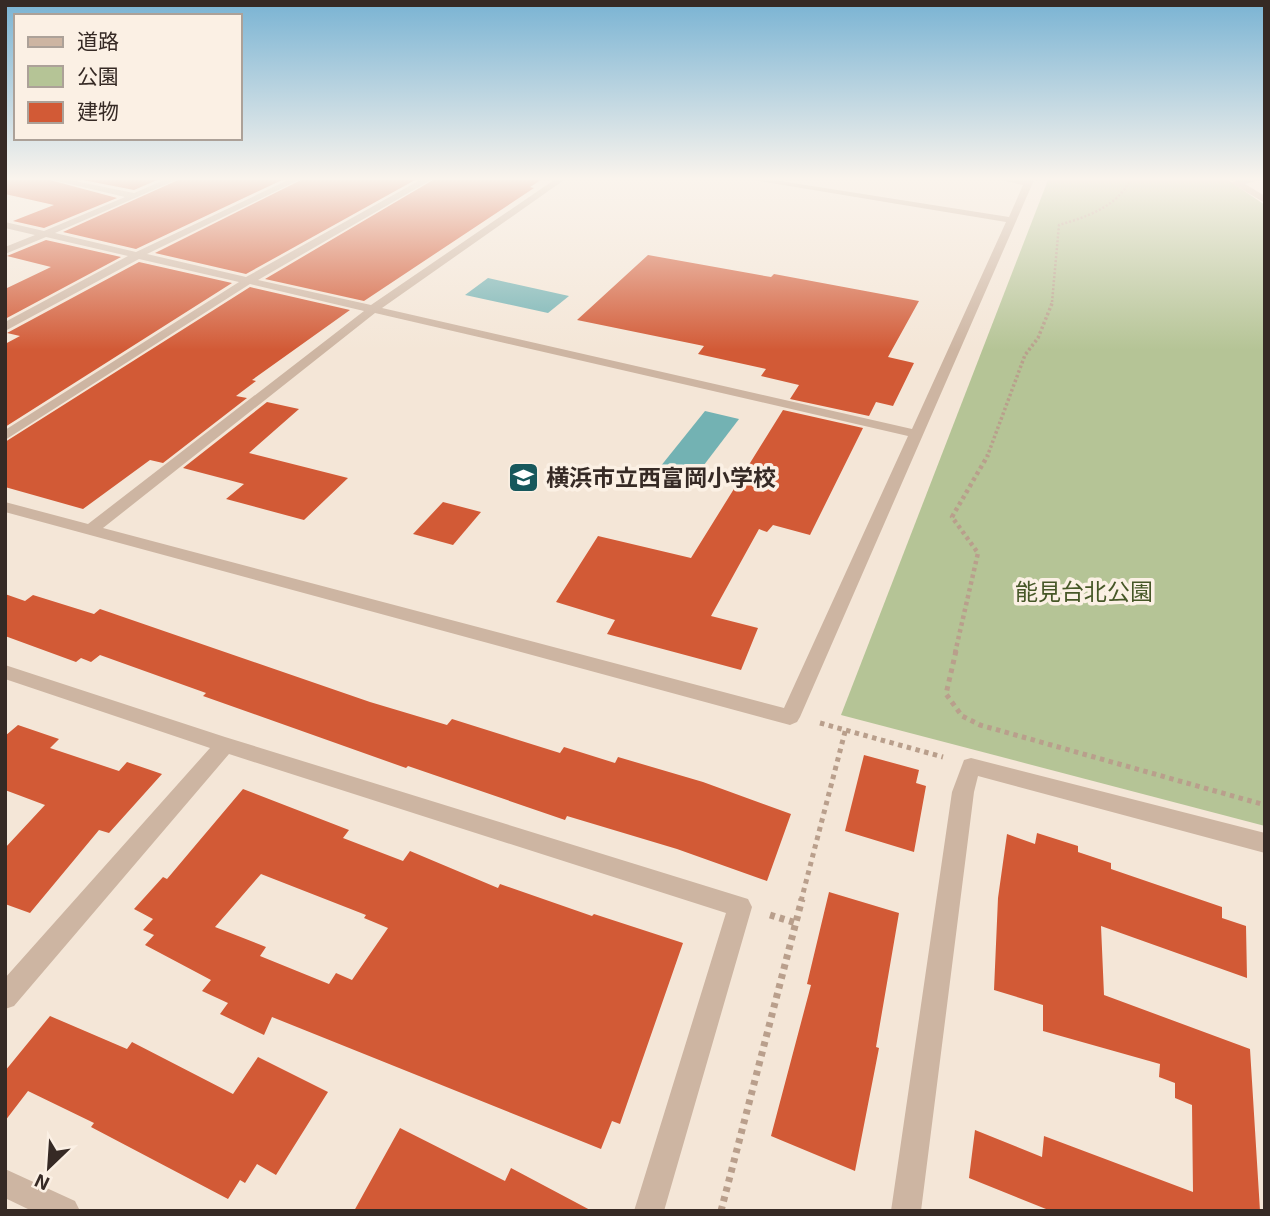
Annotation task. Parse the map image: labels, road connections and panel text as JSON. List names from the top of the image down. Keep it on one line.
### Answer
{"parks":["能見台北公園"],"places":{"school or university":["横浜市立西富岡小学校"]},"legend":["道路","公園","建物"],"north":"bottom left"}
